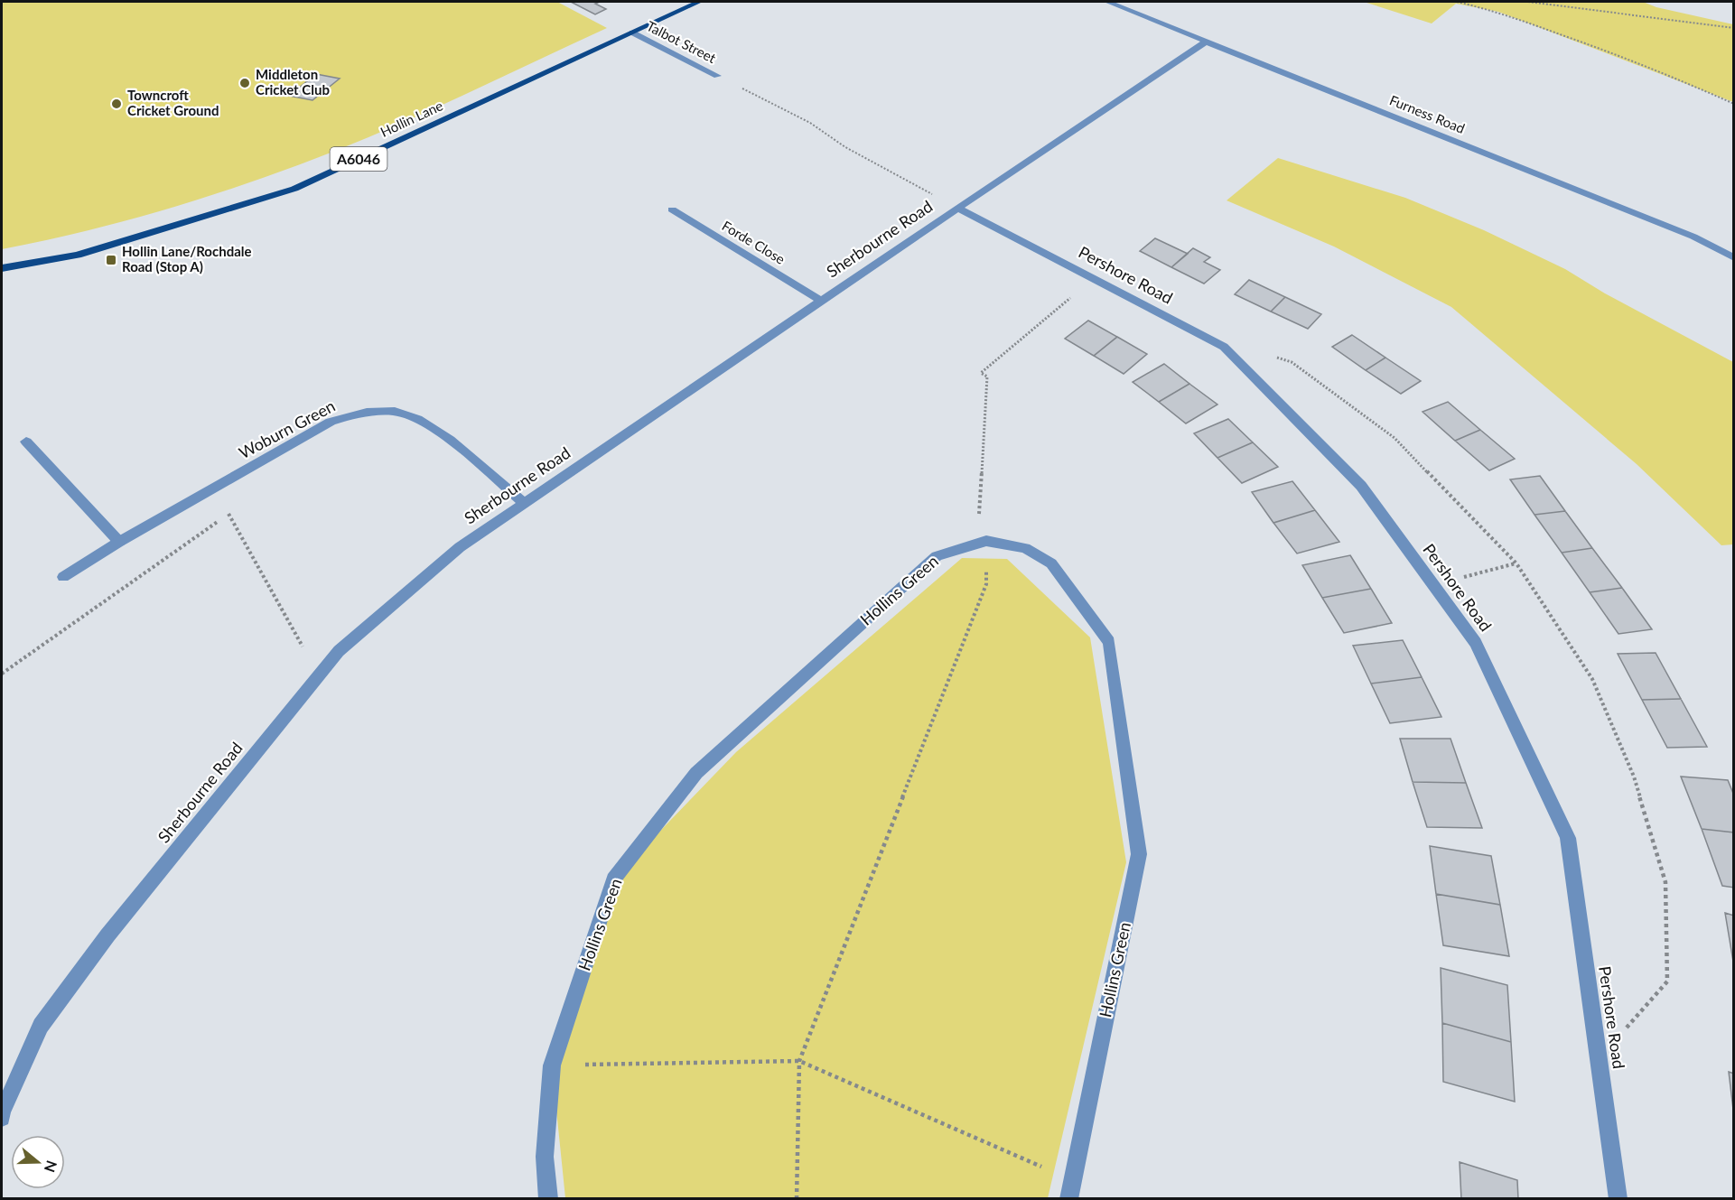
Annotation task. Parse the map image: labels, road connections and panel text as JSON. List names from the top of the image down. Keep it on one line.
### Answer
{"streets":{"main road":["Hollin Lane","A6046"],"street":["Talbot Street","Furness Road","Sherbourne Road","Forde Close","Pershore Road","Woburn Green","Hollins Green"]},"crossings":[["Talbot Street","Hollin Lane"],["Furness Road","Sherbourne Road"],["Sherbourne Road","Forde Close"],["Sherbourne Road","Pershore Road"],["Sherbourne Road","Woburn Green"]],"places":{"other":["Middleton Cricket Club","Towncroft Cricket Ground"],"transit":["Hollin Lane/Rochdale Road (Stop A)"]},"north":"right"}
